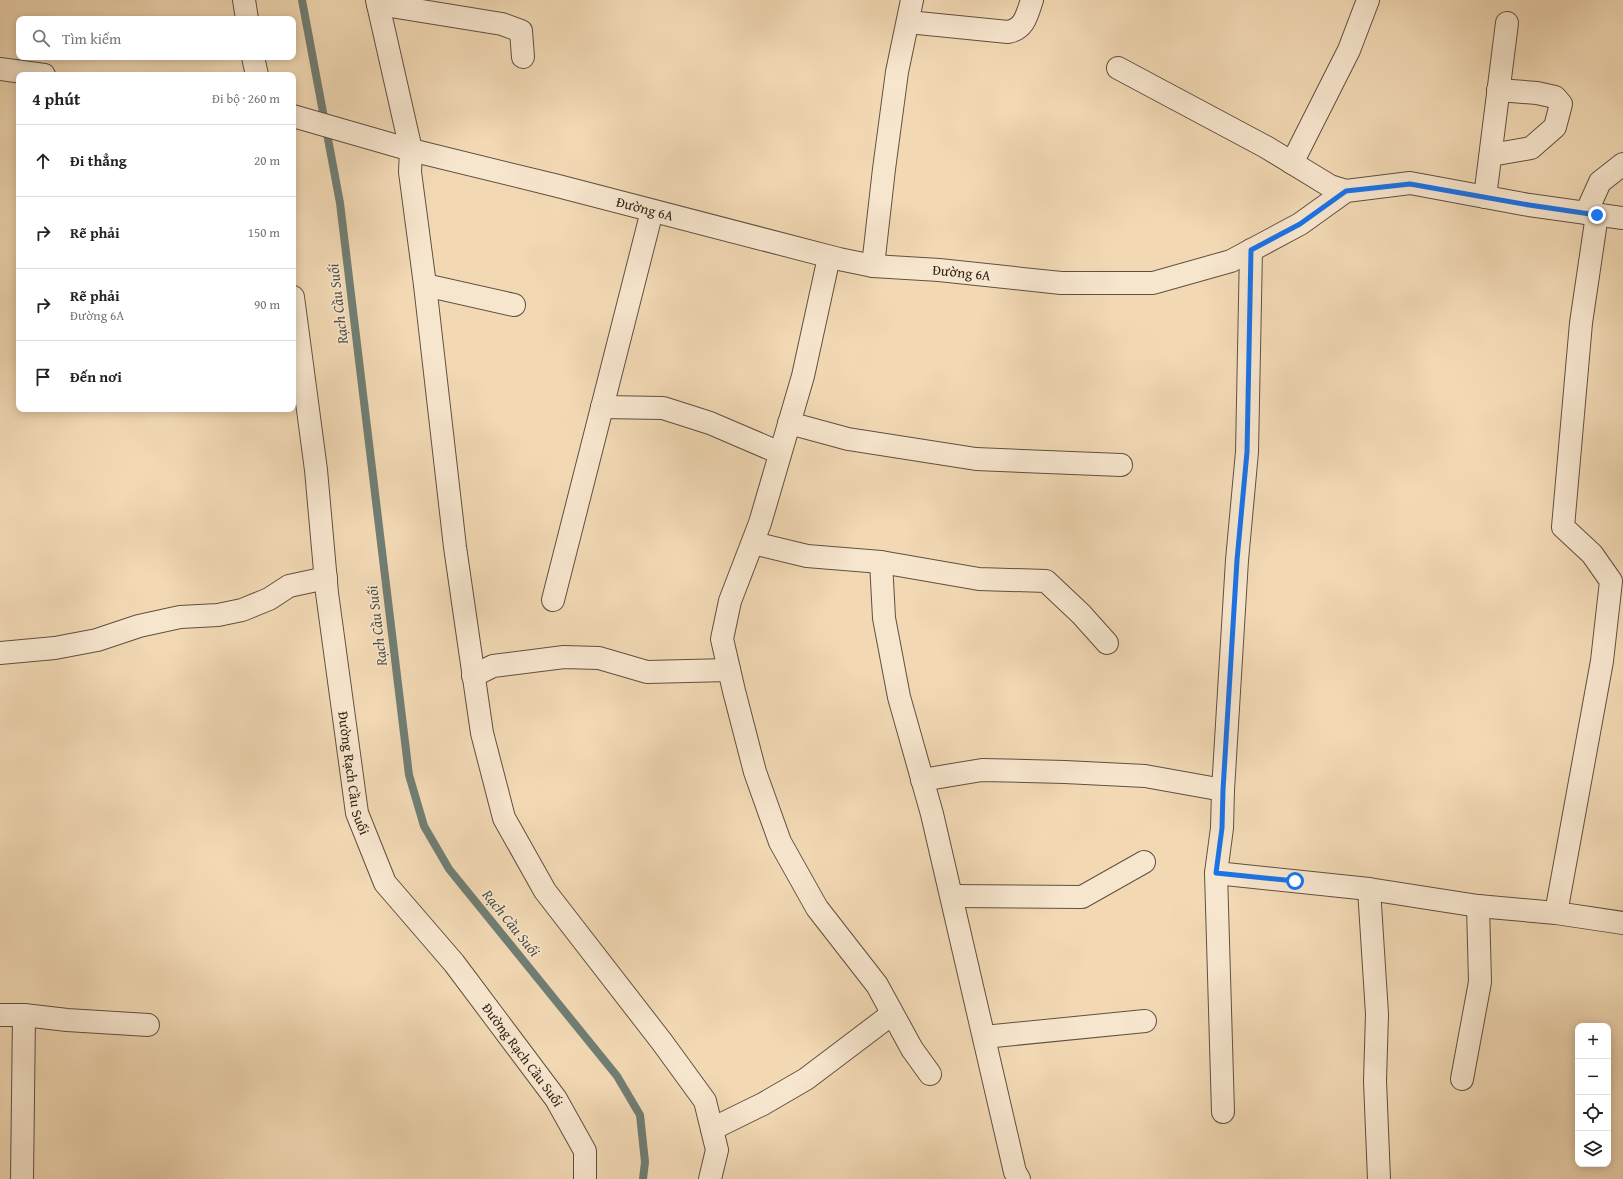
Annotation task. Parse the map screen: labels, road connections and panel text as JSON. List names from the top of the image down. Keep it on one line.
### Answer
{"streets":{"street":["Đường 6A","Đường Rạch Cầu Suối"]},"water":["Rạch Cầu Suối"],"page":{"search":"Tìm kiếm","heading":["4 phút","Đi bộ · 260 m"],"list":[["Đi thẳng","20 m"],["Rẽ phải","150 m"],["Rẽ phải","Đường 6A","90 m"],"Đến nơi"],"map_buttons":["+","−"]}}
